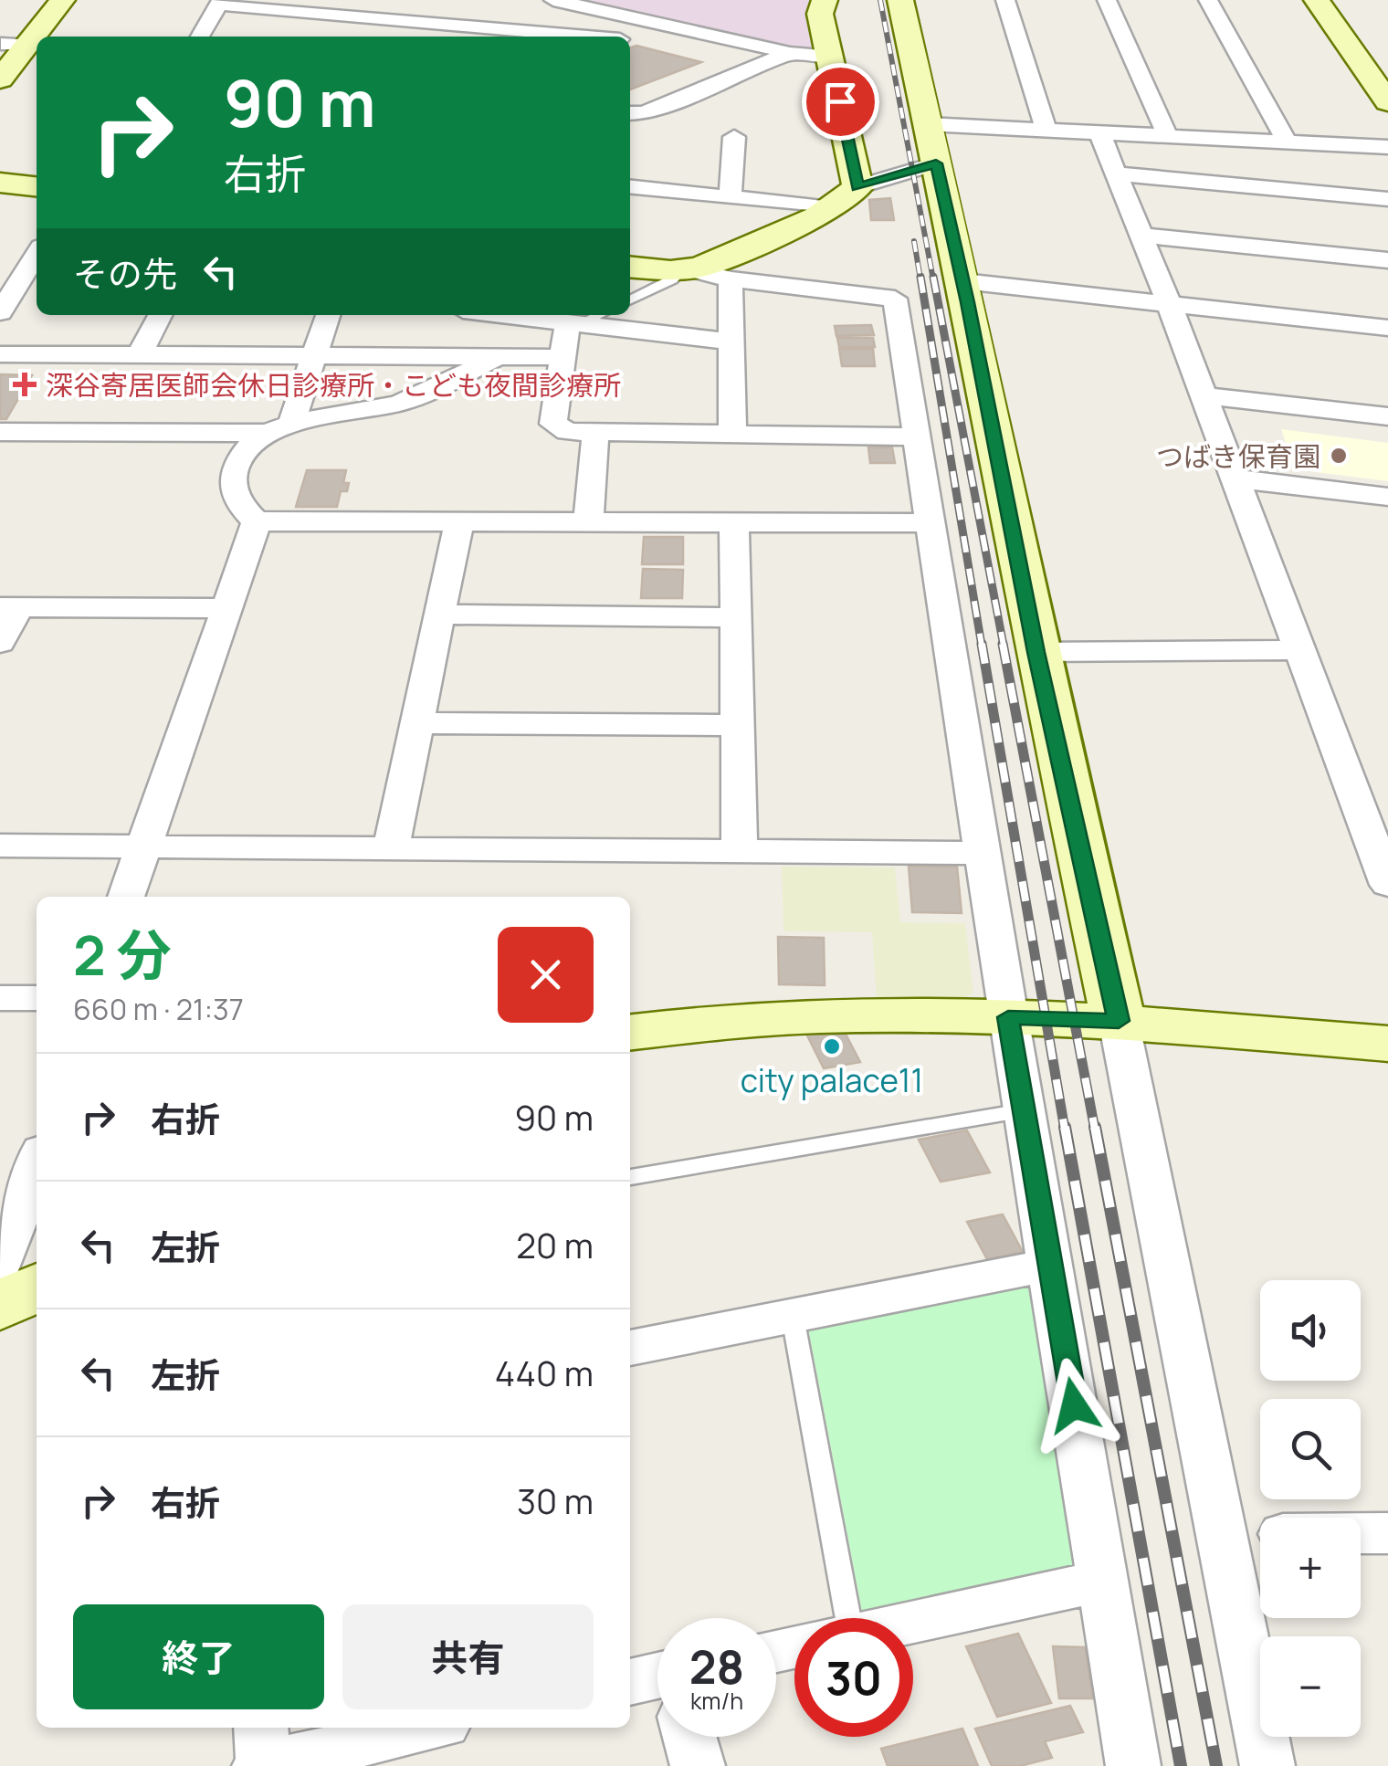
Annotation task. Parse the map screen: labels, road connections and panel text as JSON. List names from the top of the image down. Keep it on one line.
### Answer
{"places":{"health":["深谷寄居医師会休日診療所・こども夜間診療所"],"other":["つばき保育園","city palace11"]},"page":{"turn":["90 m","右折"],"then":"その先","heading":["2 分","660 m · 21:37"],"list":[{"name":"右折","value":"90 m"},{"name":"左折","value":"20 m"},{"name":"左折","value":"440 m"},{"name":"右折","value":"30 m"}],"map_buttons":["+","−"],"buttons":["終了","共有"],"speed":"28 km/h","limit":"30"}}
